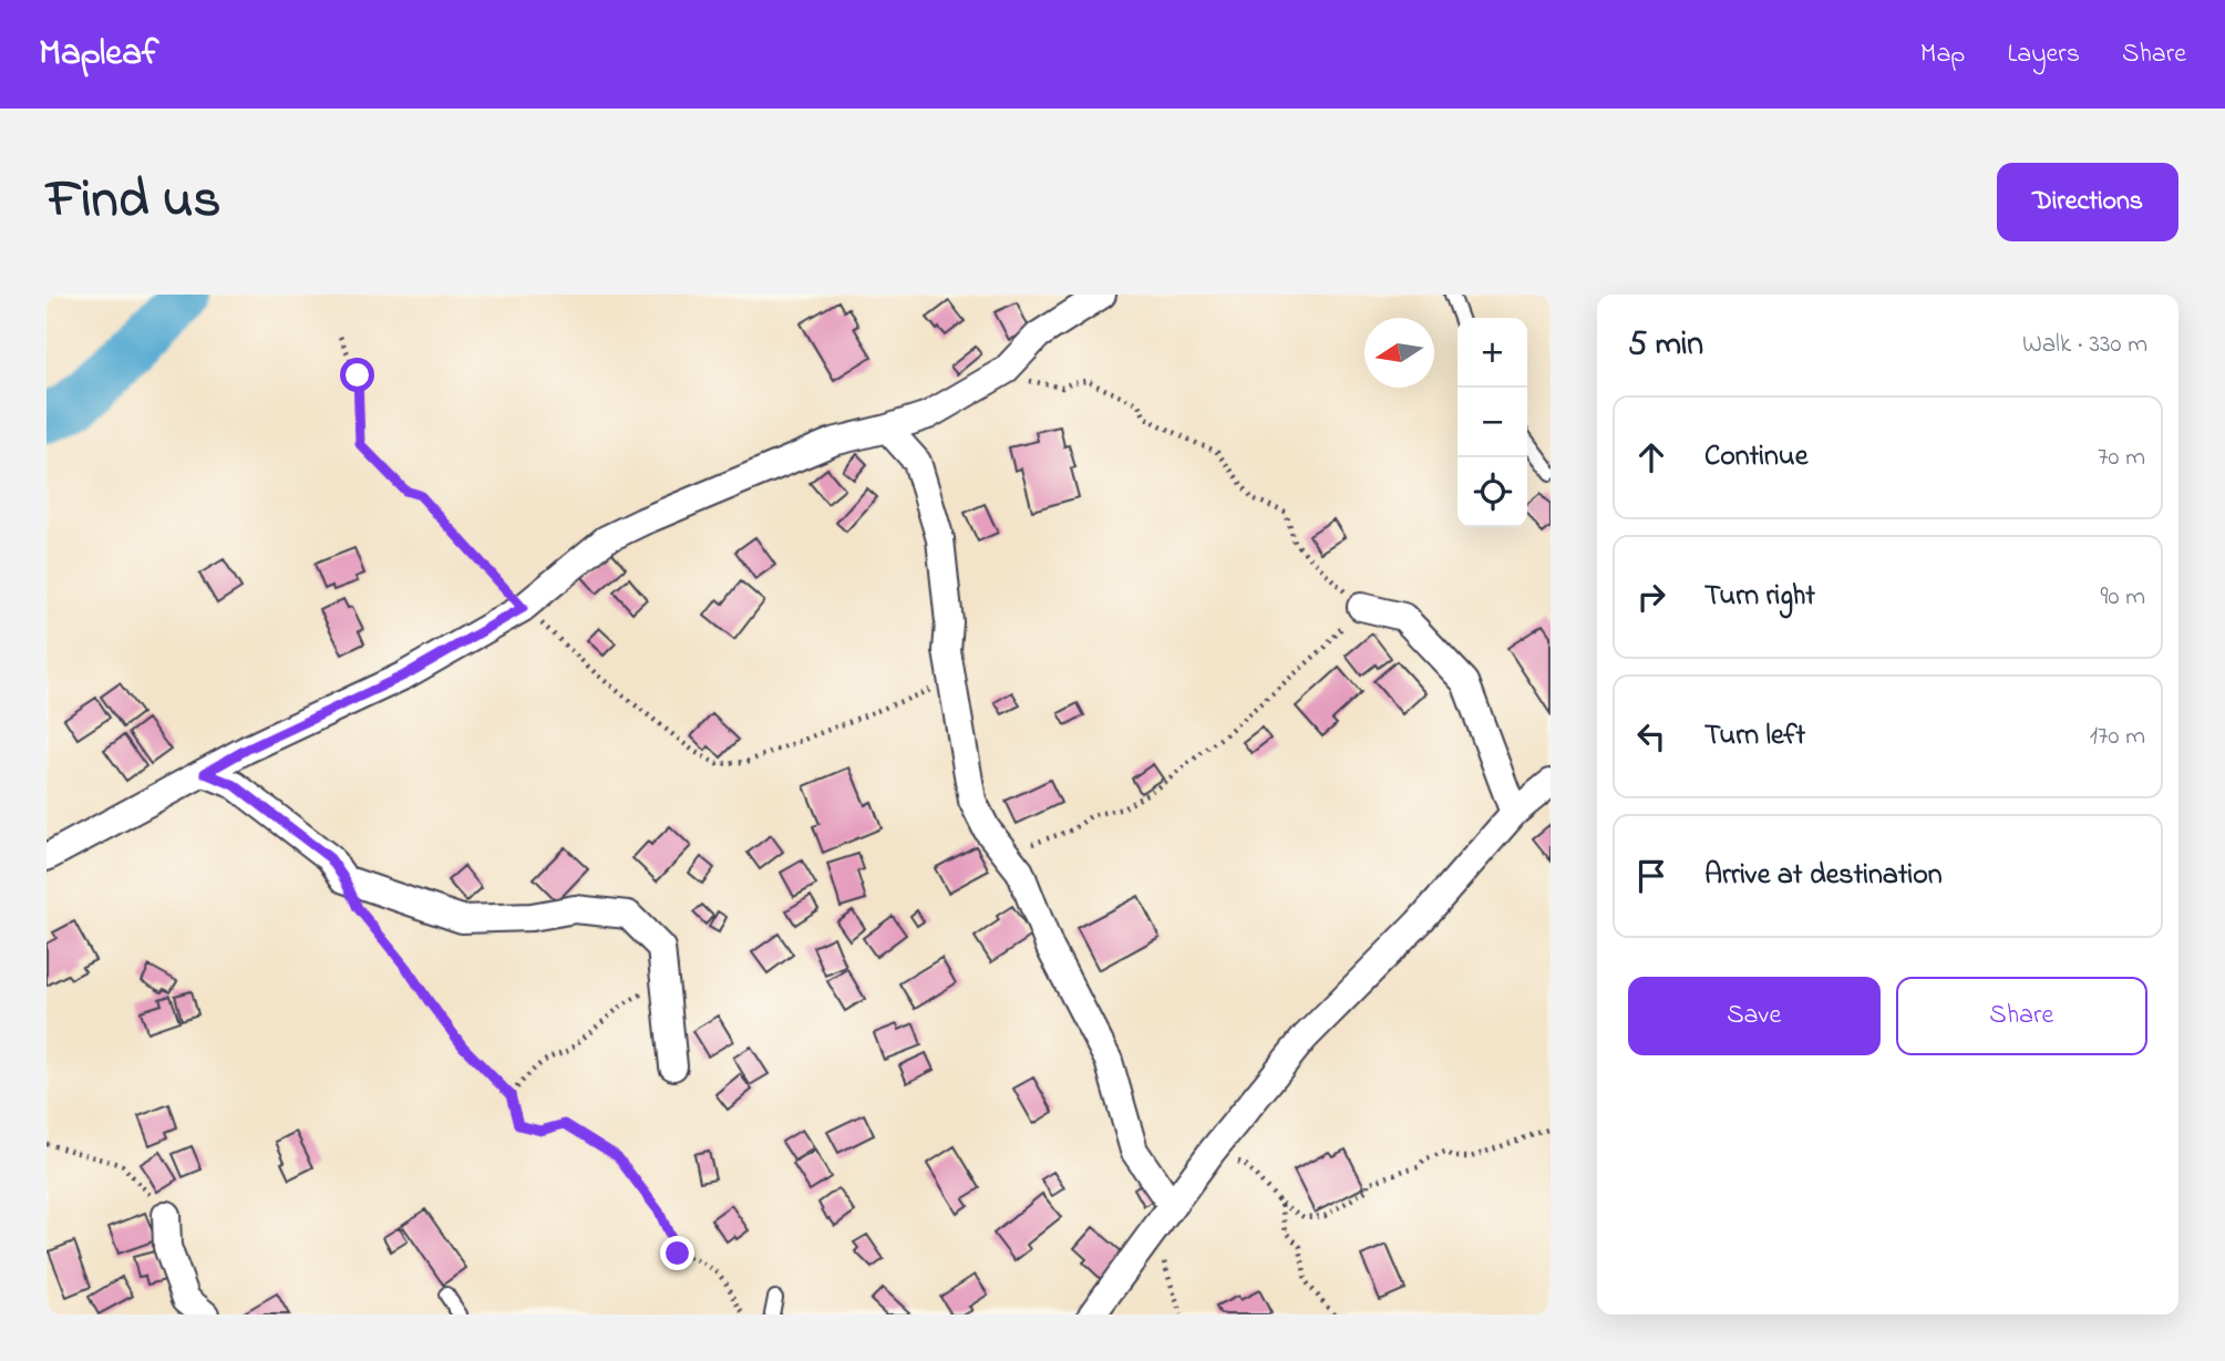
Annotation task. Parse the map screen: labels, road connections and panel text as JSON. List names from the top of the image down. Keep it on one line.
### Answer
{"north":"left","page":{"header":"Mapleaf","nav":["Map","Layers","Share"],"title":"Find us","buttons":["Directions",["Save","Share"]],"heading":["5 min","Walk · 330 m"],"map_buttons":["+","−"],"list":[["Continue","70 m"],["Turn right","90 m"],["Turn left","170 m"],"Arrive at destination"]}}
